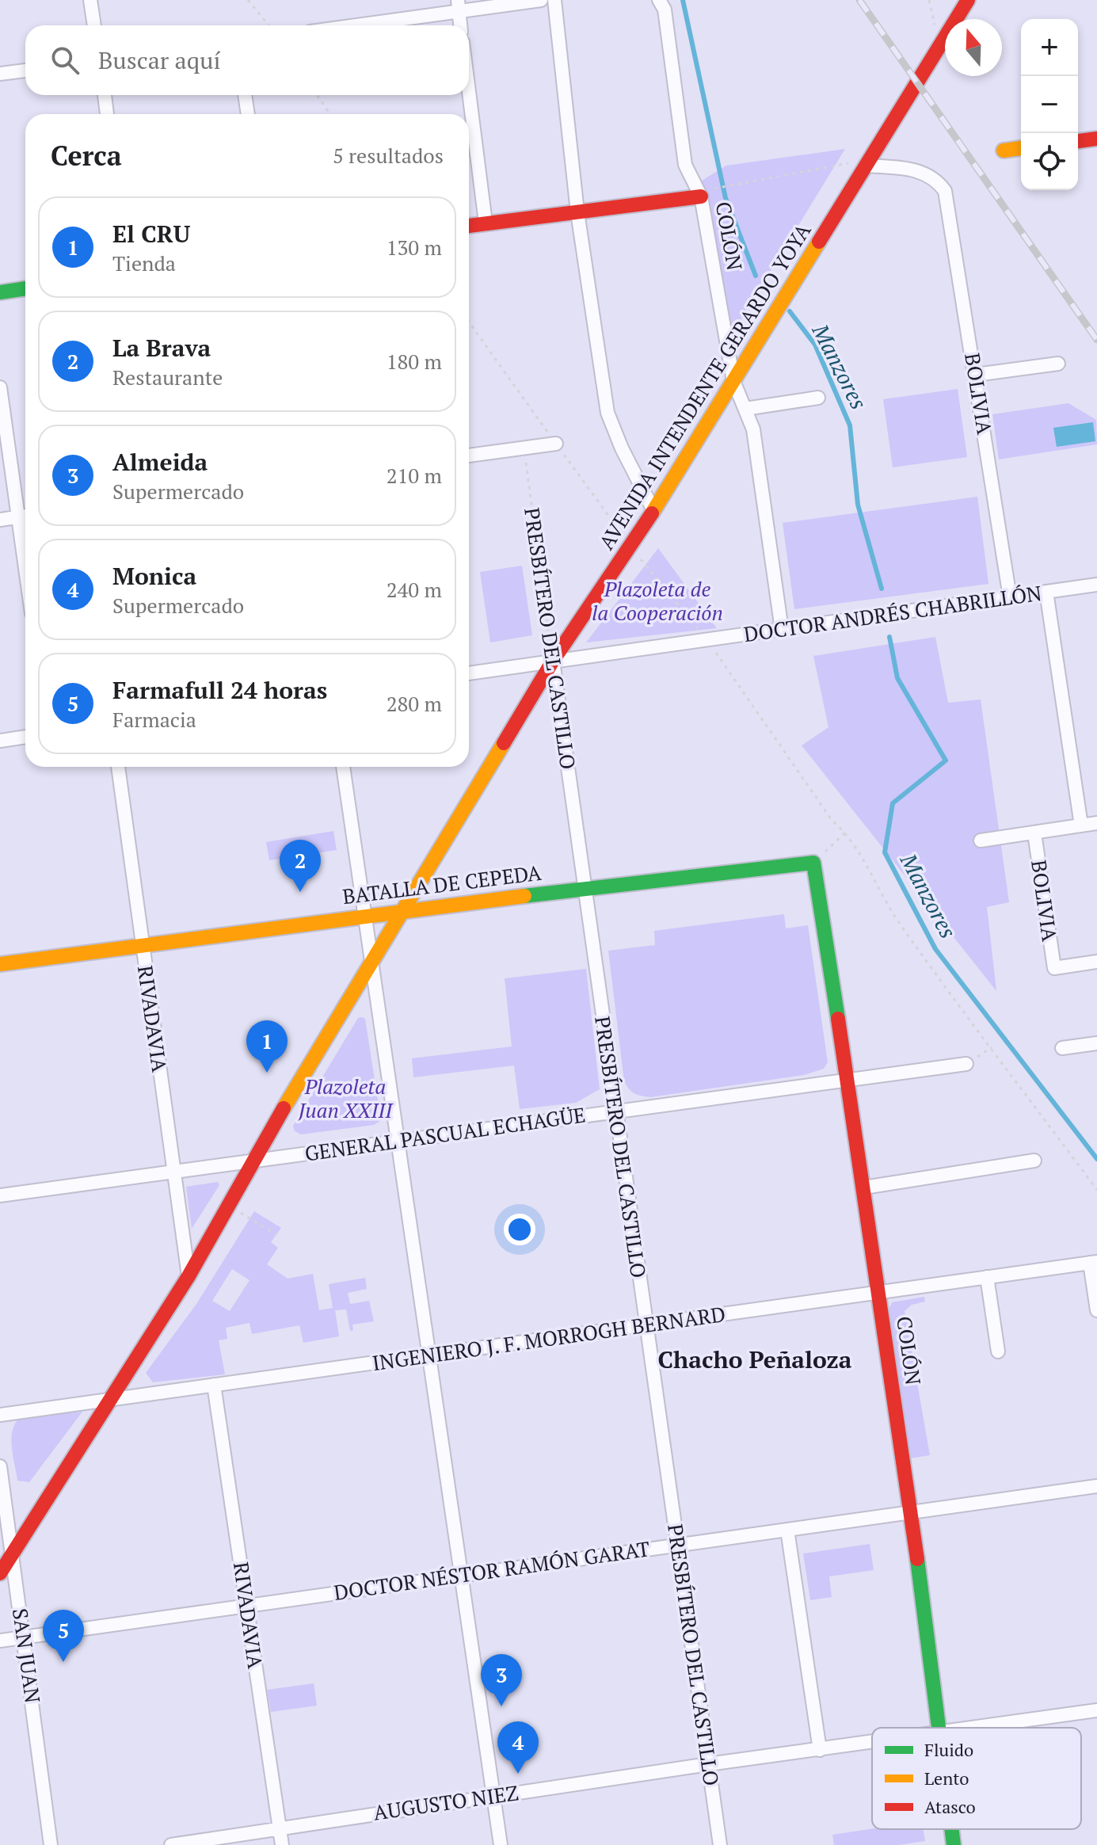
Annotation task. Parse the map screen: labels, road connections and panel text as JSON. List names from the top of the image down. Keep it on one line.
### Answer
{"streets":{"street":["COLÓN","AVENIDA INTENDENTE GERARDO YOYA","BOLIVIA","DOCTOR ANDRÉS CHABRILLÓN","PRESBÍTERO DEL CASTILLO","BATALLA DE CEPEDA","RIVADAVIA","GENERAL PASCUAL ECHAGÜE","INGENIERO J. F. MORROGH BERNARD","DOCTOR NÉSTOR RAMÓN GARAT","SAN JUAN","AUGUSTO NIEZ"]},"crossings":[["COLÓN","AVENIDA INTENDENTE GERARDO YOYA"],["COLÓN","DOCTOR ANDRÉS CHABRILLÓN"],["COLÓN","BATALLA DE CEPEDA"],["COLÓN","GENERAL PASCUAL ECHAGÜE"],["COLÓN","INGENIERO J. F. MORROGH BERNARD"],["COLÓN","DOCTOR NÉSTOR RAMÓN GARAT"],["AVENIDA INTENDENTE GERARDO YOYA","BOLIVIA"],["AVENIDA INTENDENTE GERARDO YOYA","DOCTOR ANDRÉS CHABRILLÓN"],["AVENIDA INTENDENTE GERARDO YOYA","PRESBÍTERO DEL CASTILLO"],["AVENIDA INTENDENTE GERARDO YOYA","BATALLA DE CEPEDA"],["AVENIDA INTENDENTE GERARDO YOYA","RIVADAVIA"],["AVENIDA INTENDENTE GERARDO YOYA","GENERAL PASCUAL ECHAGÜE"],["AVENIDA INTENDENTE GERARDO YOYA","INGENIERO J. F. MORROGH BERNARD"],["AVENIDA INTENDENTE GERARDO YOYA","SAN JUAN"],["BOLIVIA","DOCTOR ANDRÉS CHABRILLÓN"],["DOCTOR ANDRÉS CHABRILLÓN","PRESBÍTERO DEL CASTILLO"],["PRESBÍTERO DEL CASTILLO","BATALLA DE CEPEDA"],["PRESBÍTERO DEL CASTILLO","GENERAL PASCUAL ECHAGÜE"],["PRESBÍTERO DEL CASTILLO","INGENIERO J. F. MORROGH BERNARD"],["PRESBÍTERO DEL CASTILLO","DOCTOR NÉSTOR RAMÓN GARAT"],["PRESBÍTERO DEL CASTILLO","AUGUSTO NIEZ"],["BATALLA DE CEPEDA","RIVADAVIA"],["RIVADAVIA","GENERAL PASCUAL ECHAGÜE"],["RIVADAVIA","INGENIERO J. F. MORROGH BERNARD"],["RIVADAVIA","DOCTOR NÉSTOR RAMÓN GARAT"],["RIVADAVIA","AUGUSTO NIEZ"],["DOCTOR NÉSTOR RAMÓN GARAT","SAN JUAN"]],"districts":["Chacho Peñaloza"],"water":["Manzores"],"parks":["Plazoleta de la Cooperación","Plazoleta Juan XXIII"],"legend":["Fluido","Lento","Atasco"],"north":"top","page":{"map_buttons":["+","−"],"search":"Buscar aquí","heading":["Cerca","5 resultados"],"list":[{"mark":"1","name":"El CRU","note":"Tienda","value":"130 m"},{"mark":"2","name":"La Brava","note":"Restaurante","value":"180 m"},{"mark":"3","name":"Almeida","note":"Supermercado","value":"210 m"},{"mark":"4","name":"Monica","note":"Supermercado","value":"240 m"},{"mark":"5","name":"Farmafull 24 horas","note":"Farmacia","value":"280 m"}],"pins":["2","1","5","3","4"]}}
